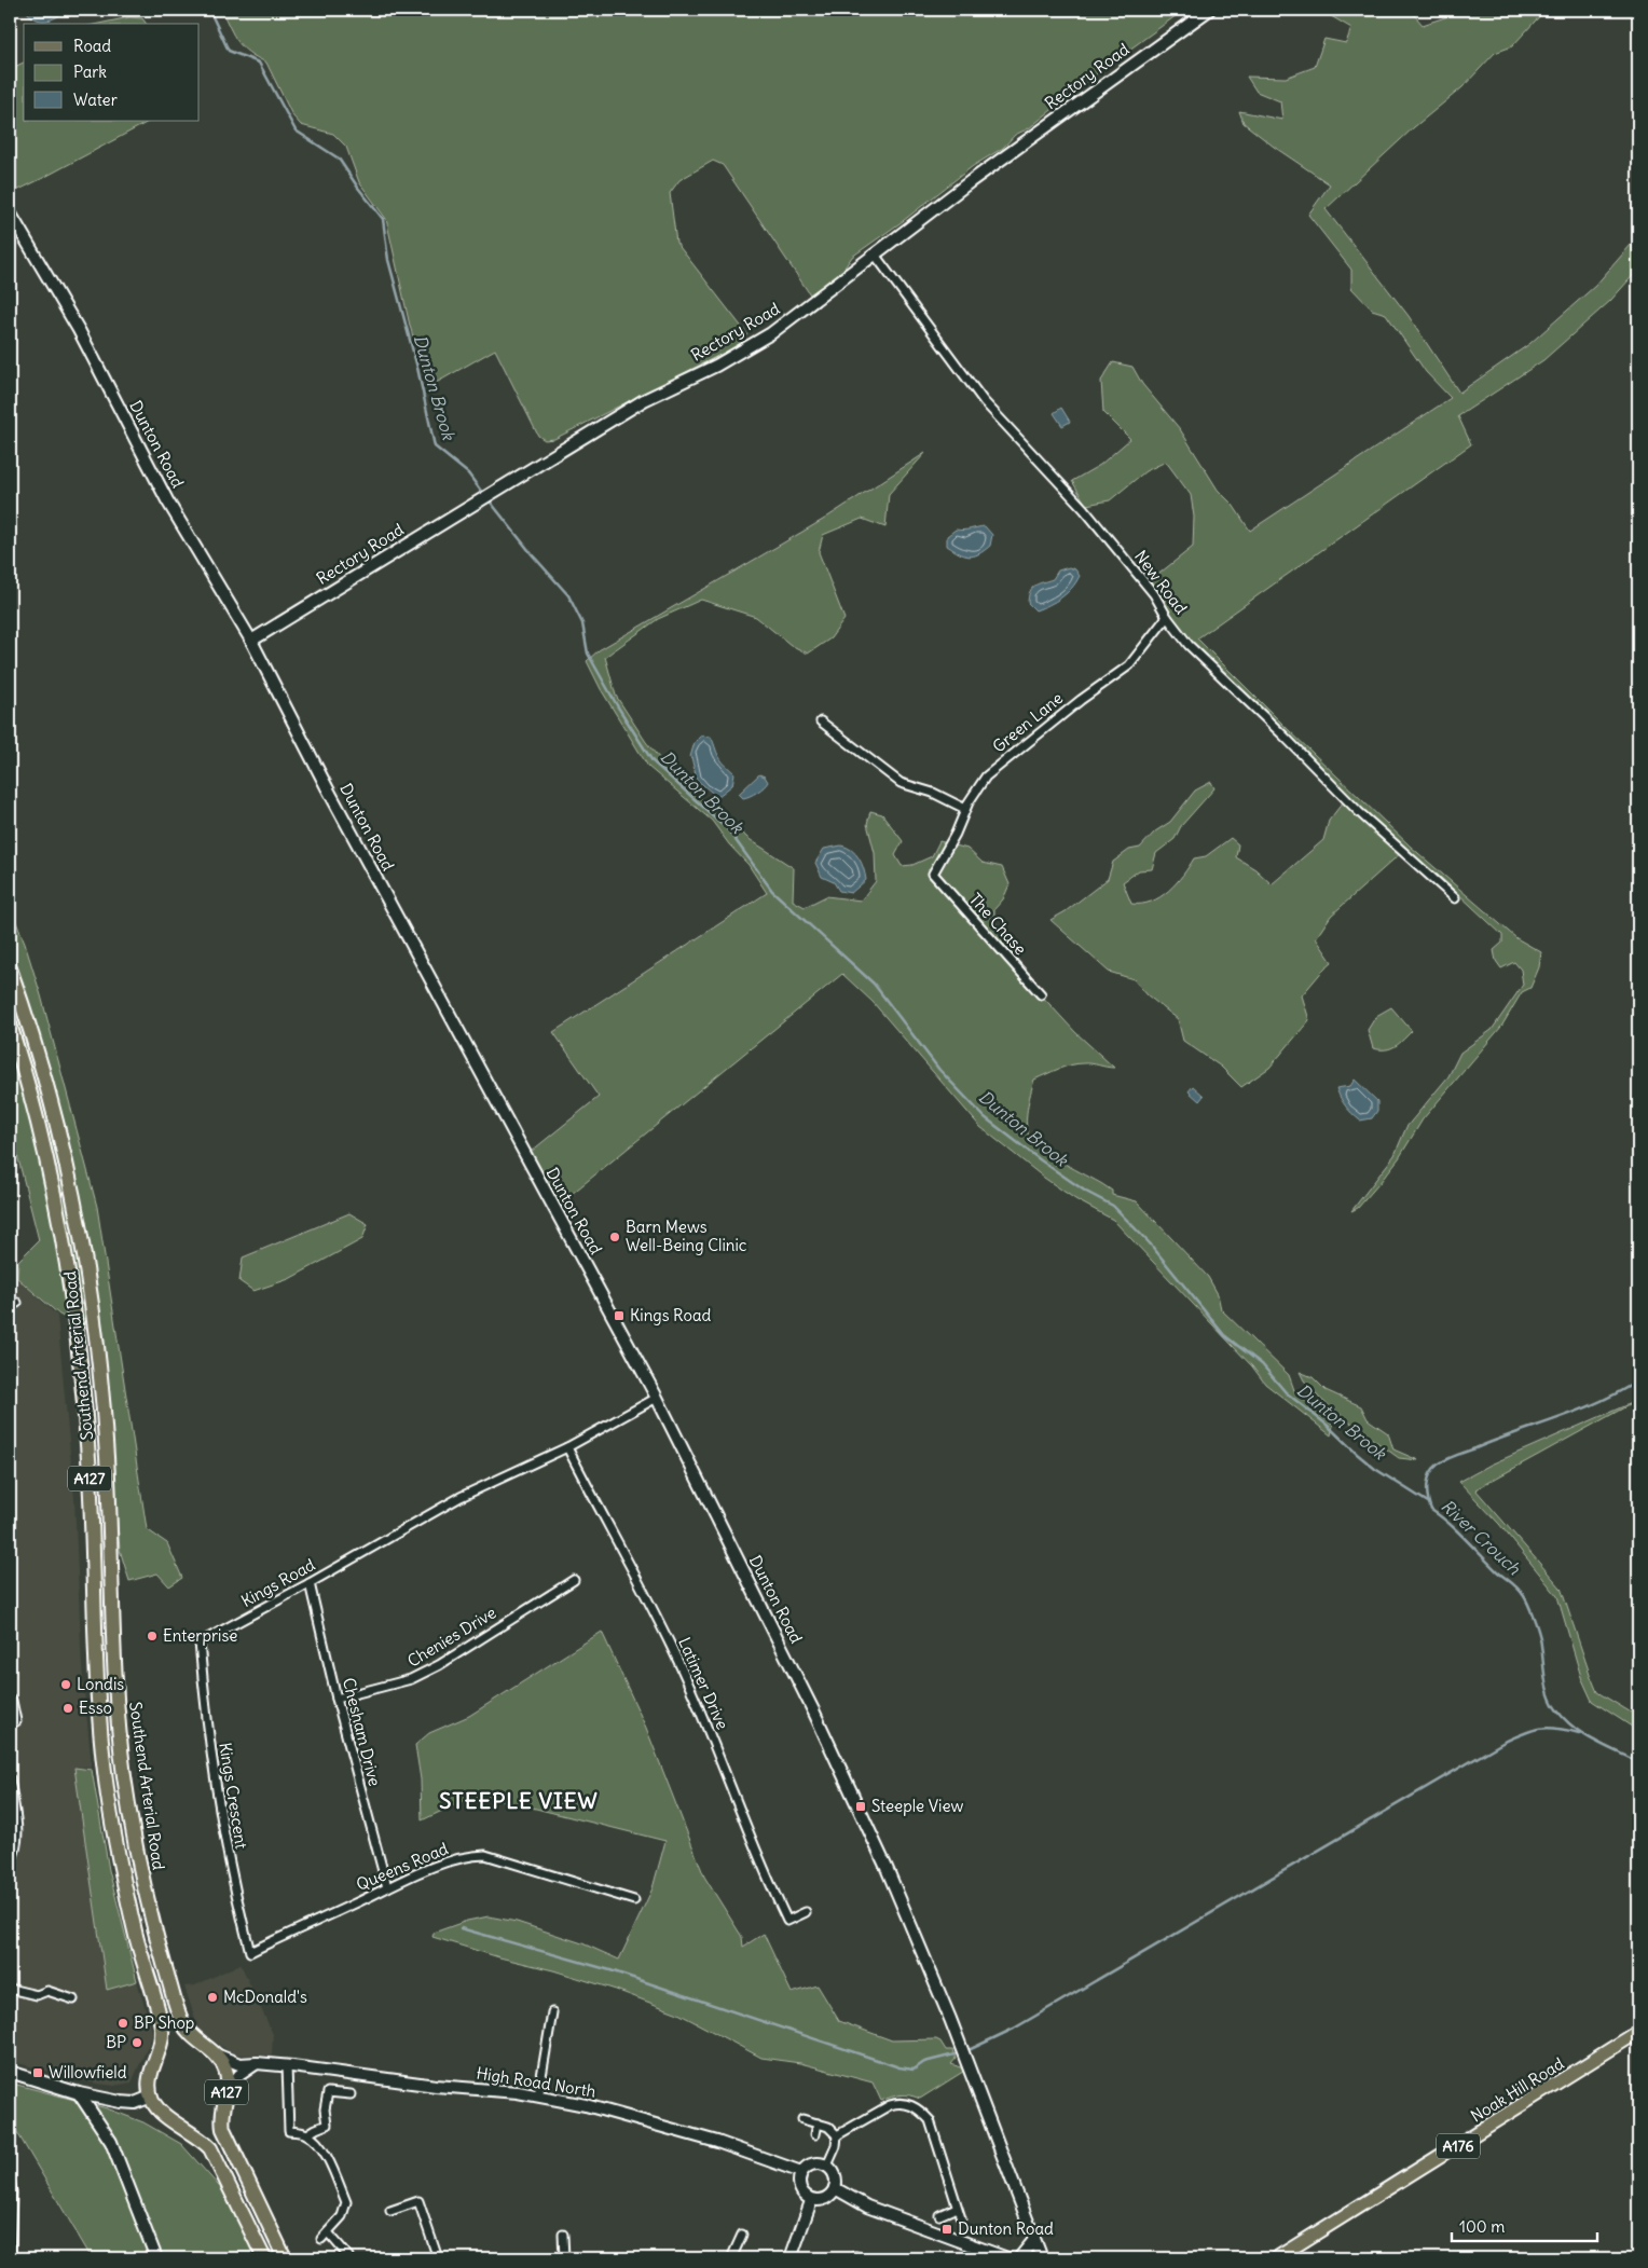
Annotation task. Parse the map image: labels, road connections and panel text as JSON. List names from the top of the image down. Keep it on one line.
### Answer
{"streets":{"highway":["Southend Arterial Road","A127"],"main road":["Noak Hill Road","A176"],"street":["Rectory Road","Dunton Road","New Road","Green Lane","The Chase","Kings Road","Chenies Drive","Latimer Drive","Chesham Drive","Kings Crescent","Queens Road","High Road North"]},"crossings":[["Rectory Road","Dunton Road"],["Rectory Road","New Road"],["Dunton Road","Kings Road"],["New Road","Green Lane"],["Green Lane","The Chase"],["Southend Arterial Road","High Road North"],["Kings Road","Latimer Drive"],["Kings Road","Chesham Drive"],["Kings Road","Kings Crescent"],["Chenies Drive","Chesham Drive"],["Chesham Drive","Queens Road"],["Kings Crescent","Queens Road"]],"districts":["STEEPLE VIEW"],"water":["Dunton Brook","River Crouch"],"places":{"other":["Barn Mews Well-Being Clinic","Enterprise","Londis","Esso","McDonald's","BP Shop","BP"],"transit":["Kings Road","Steeple View","Willowfield","Dunton Road"]},"legend":["Road","Park","Water"],"scale_bar":"100 m"}
